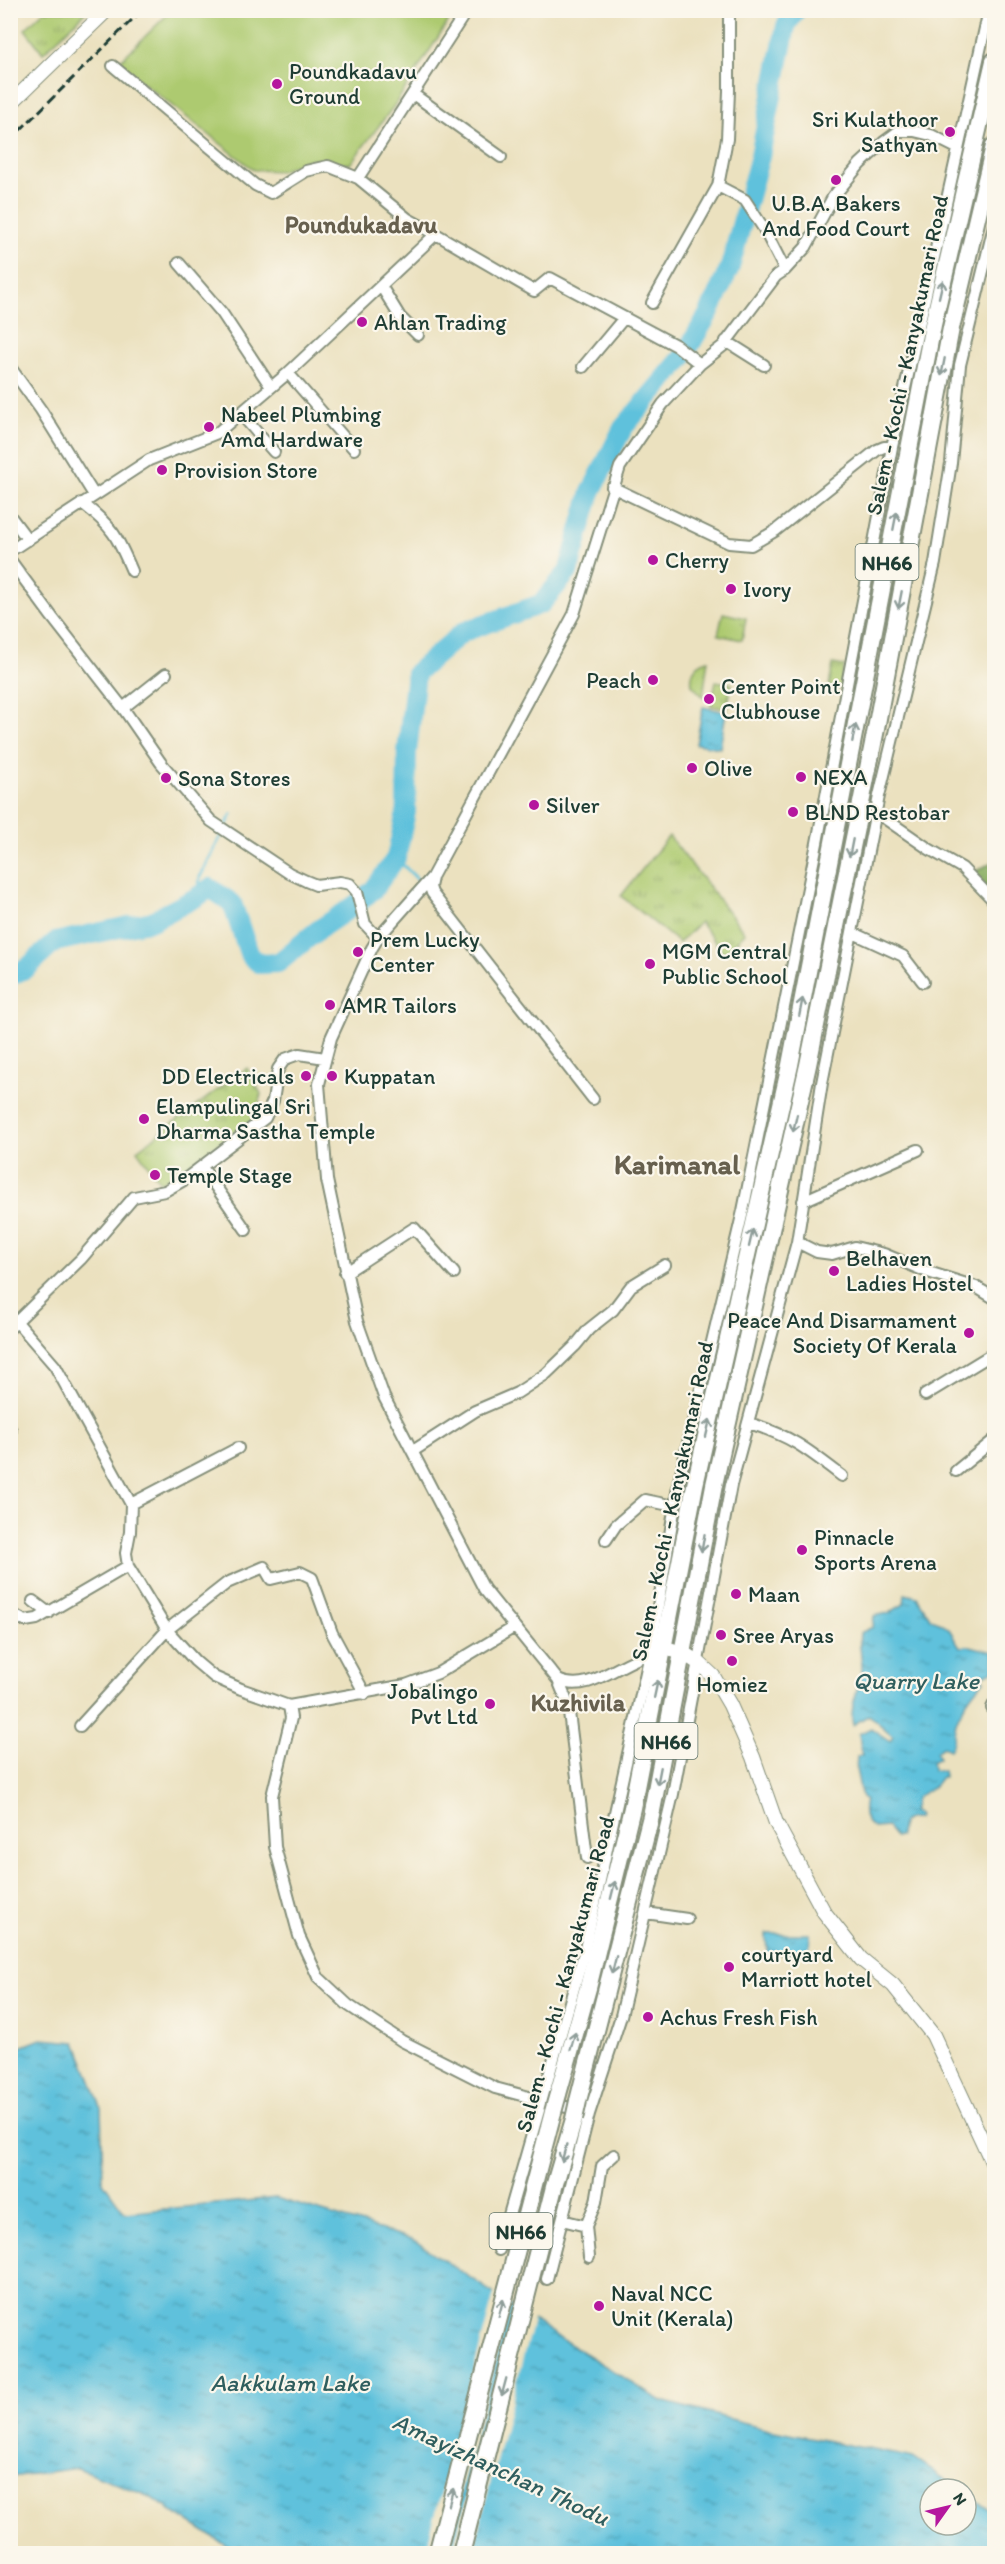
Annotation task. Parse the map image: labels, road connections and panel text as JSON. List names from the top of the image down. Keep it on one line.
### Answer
{"streets":{"highway":["Salem - Kochi - Kanyakumari Road","NH66"]},"districts":["Poundukadavu","Karimanal","Kuzhivila"],"water":["Quarry Lake","Aakkulam Lake","Amayizhanchan Thodu"],"places":["Poundkadavu Ground","Sri Kulathoor Sathyan","U.B.A. Bakers And Food Court","Ahlan Trading","Nabeel Plumbing Amd Hardware","Provision Store","Cherry","Ivory","Peach","Center Point Clubhouse","Olive","NEXA","Sona Stores","Silver","BLND Restobar","Prem Lucky Center","MGM Central Public School","AMR Tailors","DD Electricals","Kuppatan","Elampulingal Sri Dharma Sastha Temple","Temple Stage","Belhaven Ladies Hostel","Peace And Disarmament Society Of Kerala","Pinnacle Sports Arena","Maan","Sree Aryas","Homiez","Jobalingo Pvt Ltd","courtyard Marriott hotel","Achus Fresh Fish","Naval NCC Unit (Kerala)"],"north":"top right"}
